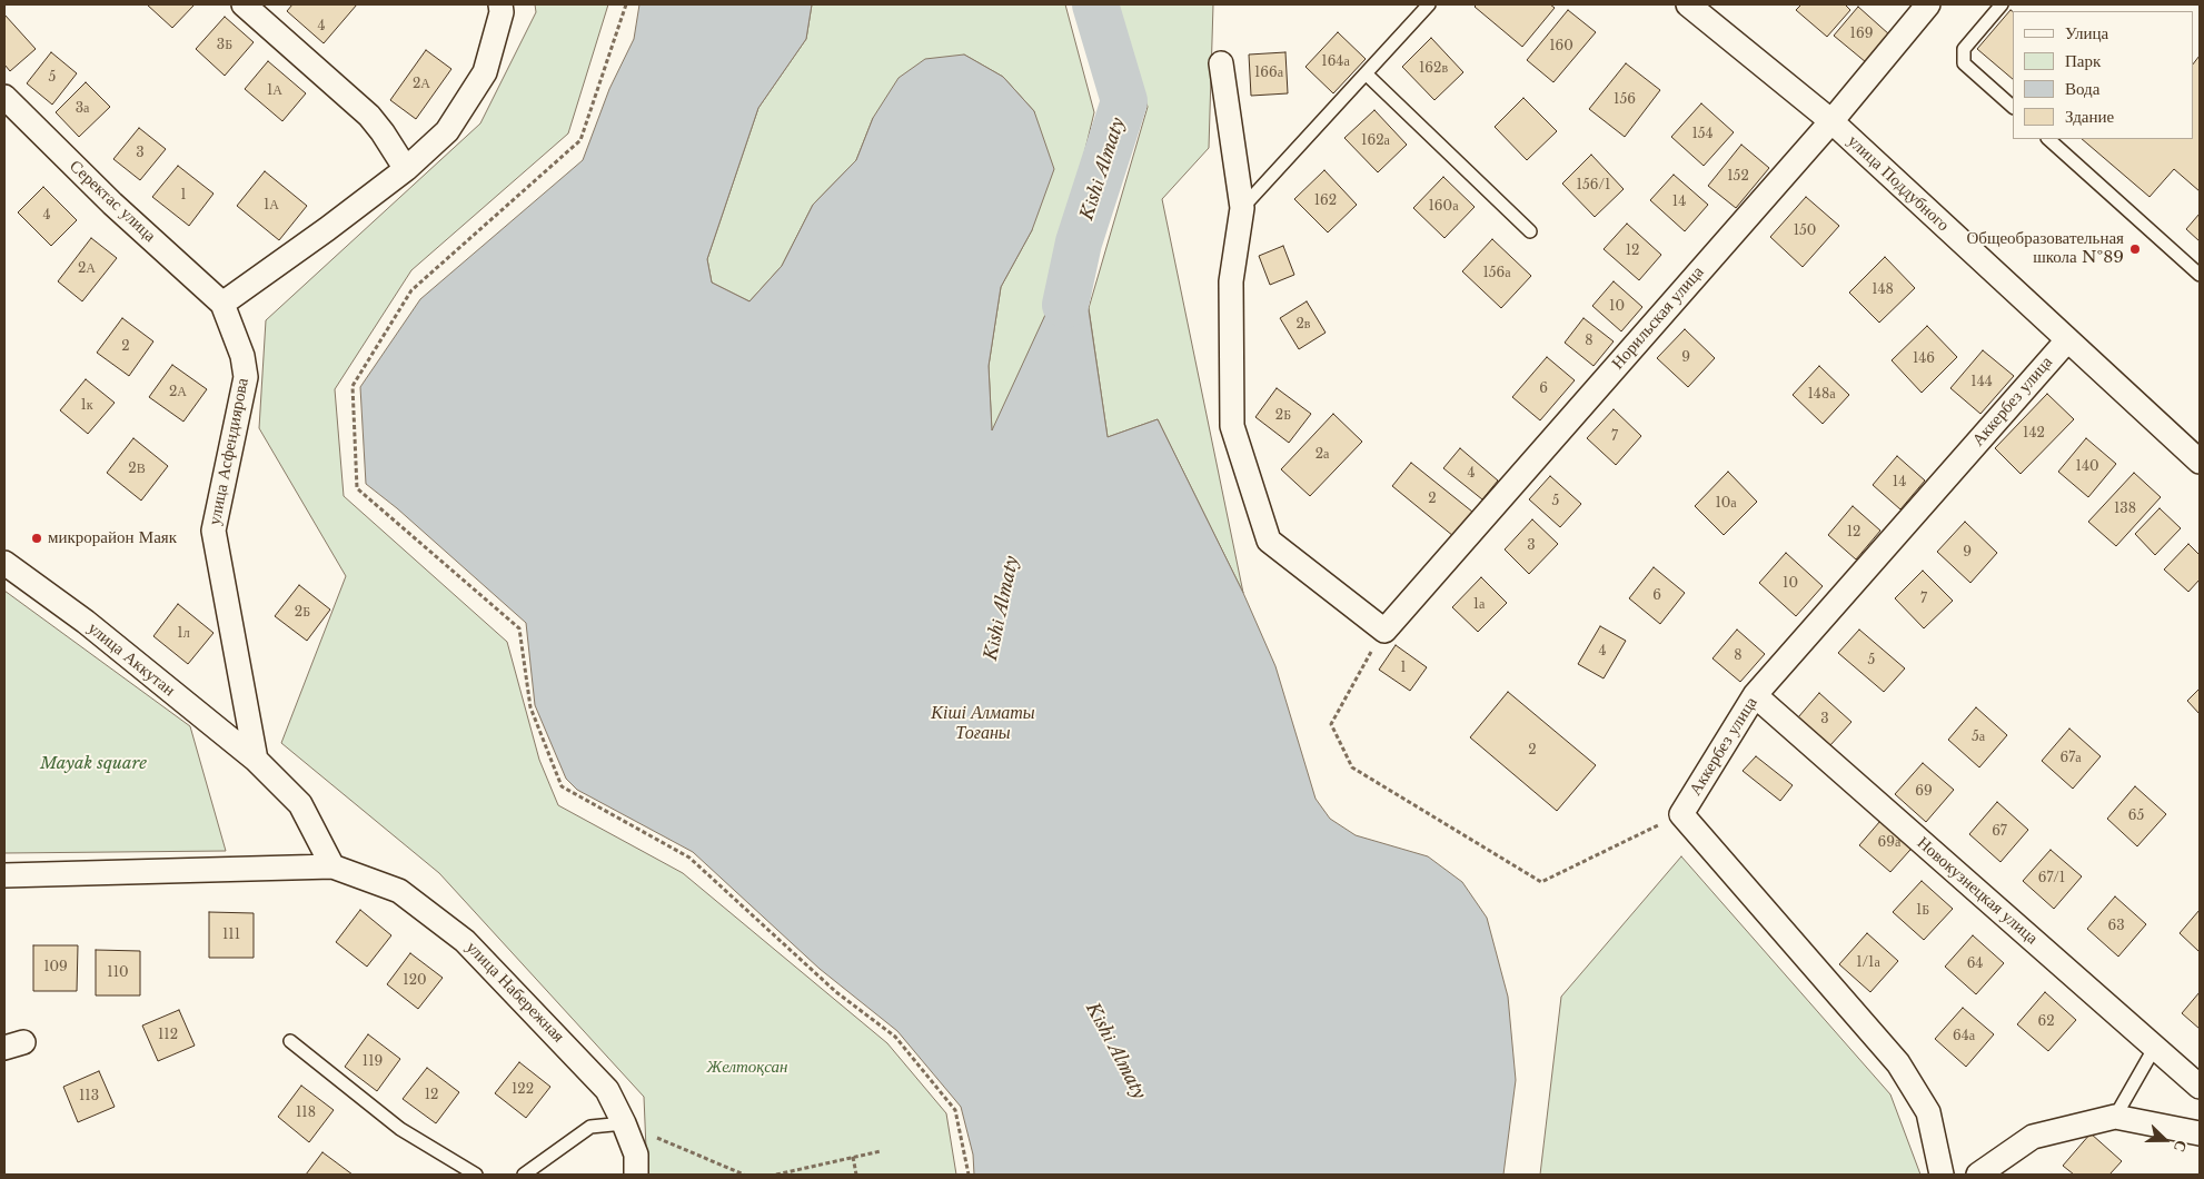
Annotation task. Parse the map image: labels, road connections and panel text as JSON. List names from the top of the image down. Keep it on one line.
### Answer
{"streets":{"street":["улица Поддубного","Серектас улица","Норильская улица","Аккербез улица","улица Асфендиярова","улица Аккутан","Новокузнецкая улица","улица Набережная"]},"crossings":[["улица Поддубного","Норильская улица"],["улица Поддубного","Аккербез улица"],["Серектас улица","улица Асфендиярова"],["Аккербез улица","Новокузнецкая улица"],["улица Асфендиярова","улица Аккутан"]],"water":["Kіshі Almaty","Кіші Алматы Тоғаны"],"parks":["Mayak square","Желтоқсан"],"places":["Общеобразовательная школа №89","микрорайон Маяк"],"house_numbers":["4","169","3Б","160","164а","162в","166а","5","2А","1А","156","3а","154","162а","3","152","156/1","1","162","14","1А","160а","4","150","12","2А","156а","148","10","2в","8","2","9","146","144","6","2А","148а","1к","2Б","142","7","2а","140","2В","4","14","2","5","10а","138","12","3","9","10","6","7","1а","2Б","1л","4","8","5","1","3","5а","2","67а","69","65","67","69а","67/1","1Б","63","111","1/1а","64","109","110","120","62","112","64а","119","122","12","113","118"],"legend":["Улица","Парк","Вода","Здание"],"north":"right"}
